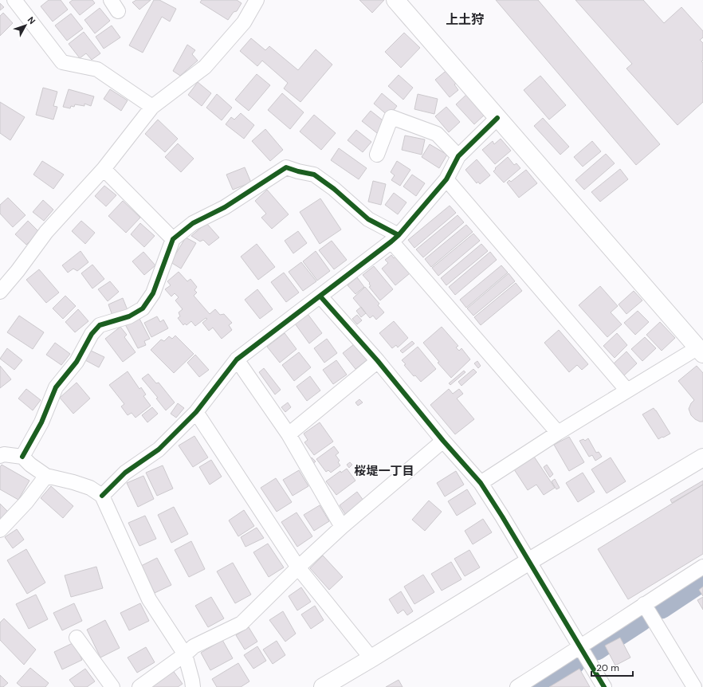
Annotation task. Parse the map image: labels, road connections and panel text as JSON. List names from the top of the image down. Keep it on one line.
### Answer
{"districts":["上土狩","桜堤一丁目"],"scale_bar":"20 m","north":"top right"}
